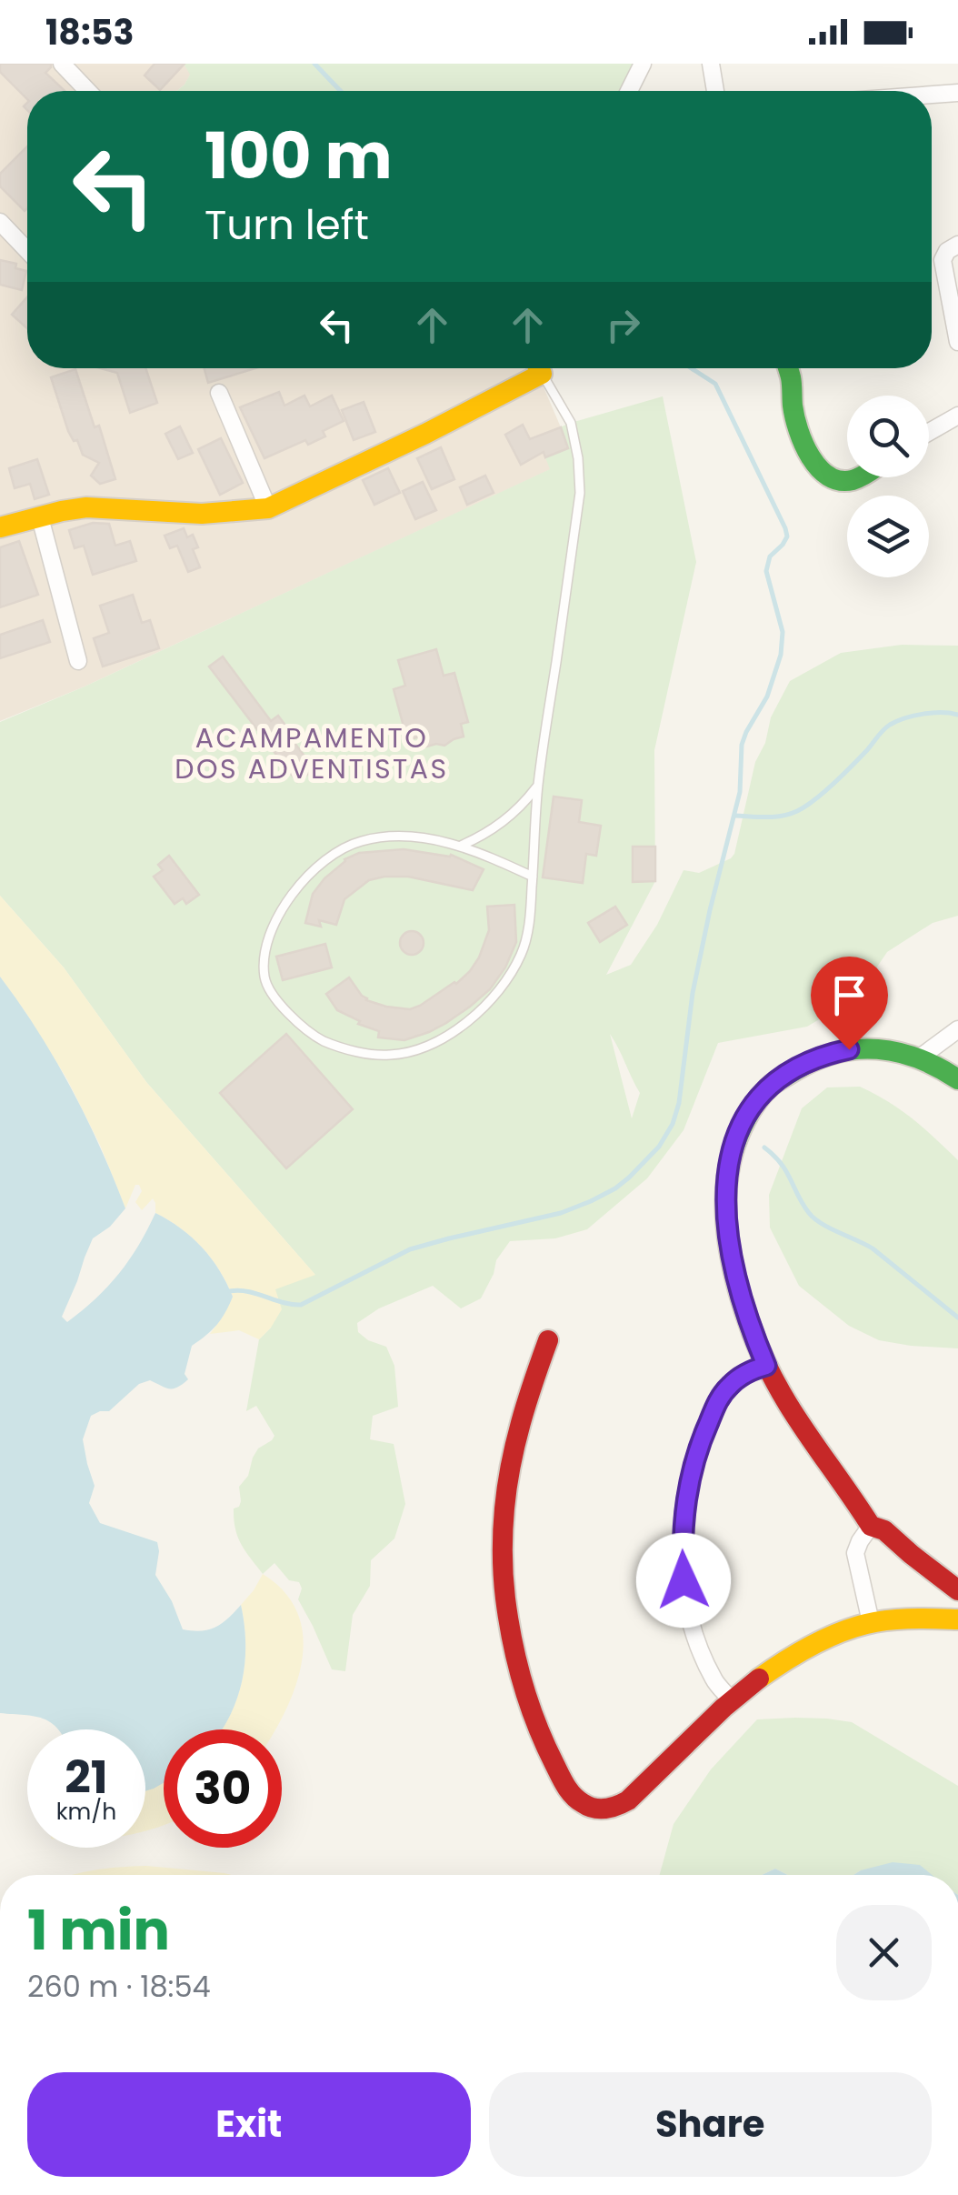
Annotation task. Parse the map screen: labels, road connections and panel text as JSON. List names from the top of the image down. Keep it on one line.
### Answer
{"districts":["ACAMPAMENTO DOS ADVENTISTAS"],"page":{"status":"18:53","turn":["100 m","Turn left"],"speed":"21 km/h","limit":"30","heading":["1 min","260 m · 18:54"],"buttons":["Exit","Share"]}}
